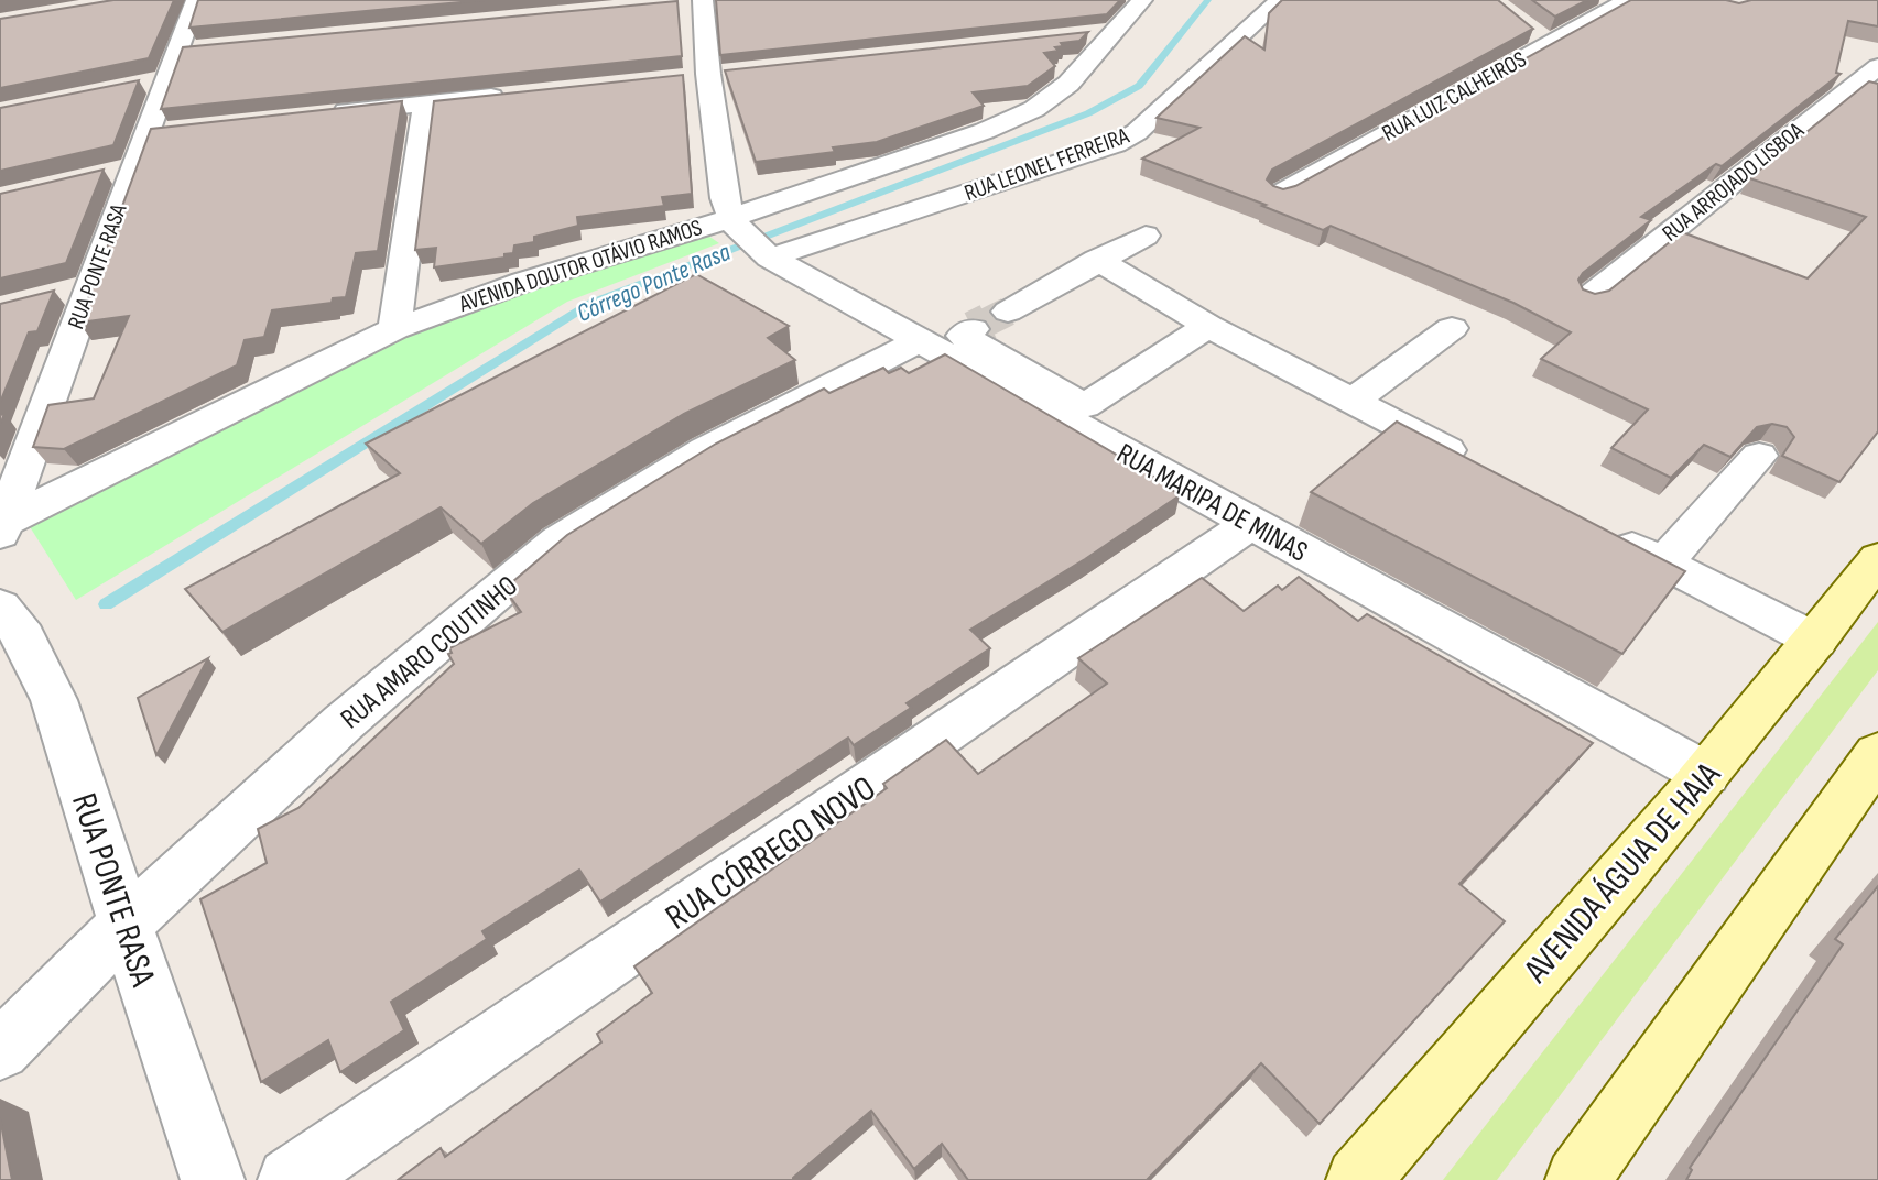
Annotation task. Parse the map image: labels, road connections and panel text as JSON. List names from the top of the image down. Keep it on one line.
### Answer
{"streets":{"main road":["AVENIDA ÁGUIA DE HAIA"],"street":["RUA LUIZ CALHEIROS","RUA LEONEL FERREIRA","RUA ARROJADO LISBOA","AVENIDA DOUTOR OTÁVIO RAMOS","RUA PONTE RASA","RUA MARIPA DE MINAS","RUA AMARO COUTINHO","RUA CÓRREGO NOVO"]},"crossings":[["RUA LEONEL FERREIRA","RUA MARIPA DE MINAS"],["AVENIDA DOUTOR OTÁVIO RAMOS","RUA PONTE RASA"],["AVENIDA DOUTOR OTÁVIO RAMOS","RUA MARIPA DE MINAS"],["RUA PONTE RASA","RUA AMARO COUTINHO"],["RUA MARIPA DE MINAS","RUA AMARO COUTINHO"],["RUA MARIPA DE MINAS","RUA CÓRREGO NOVO"],["RUA MARIPA DE MINAS","AVENIDA ÁGUIA DE HAIA"]],"water":["Córrego Ponte Rasa"]}
